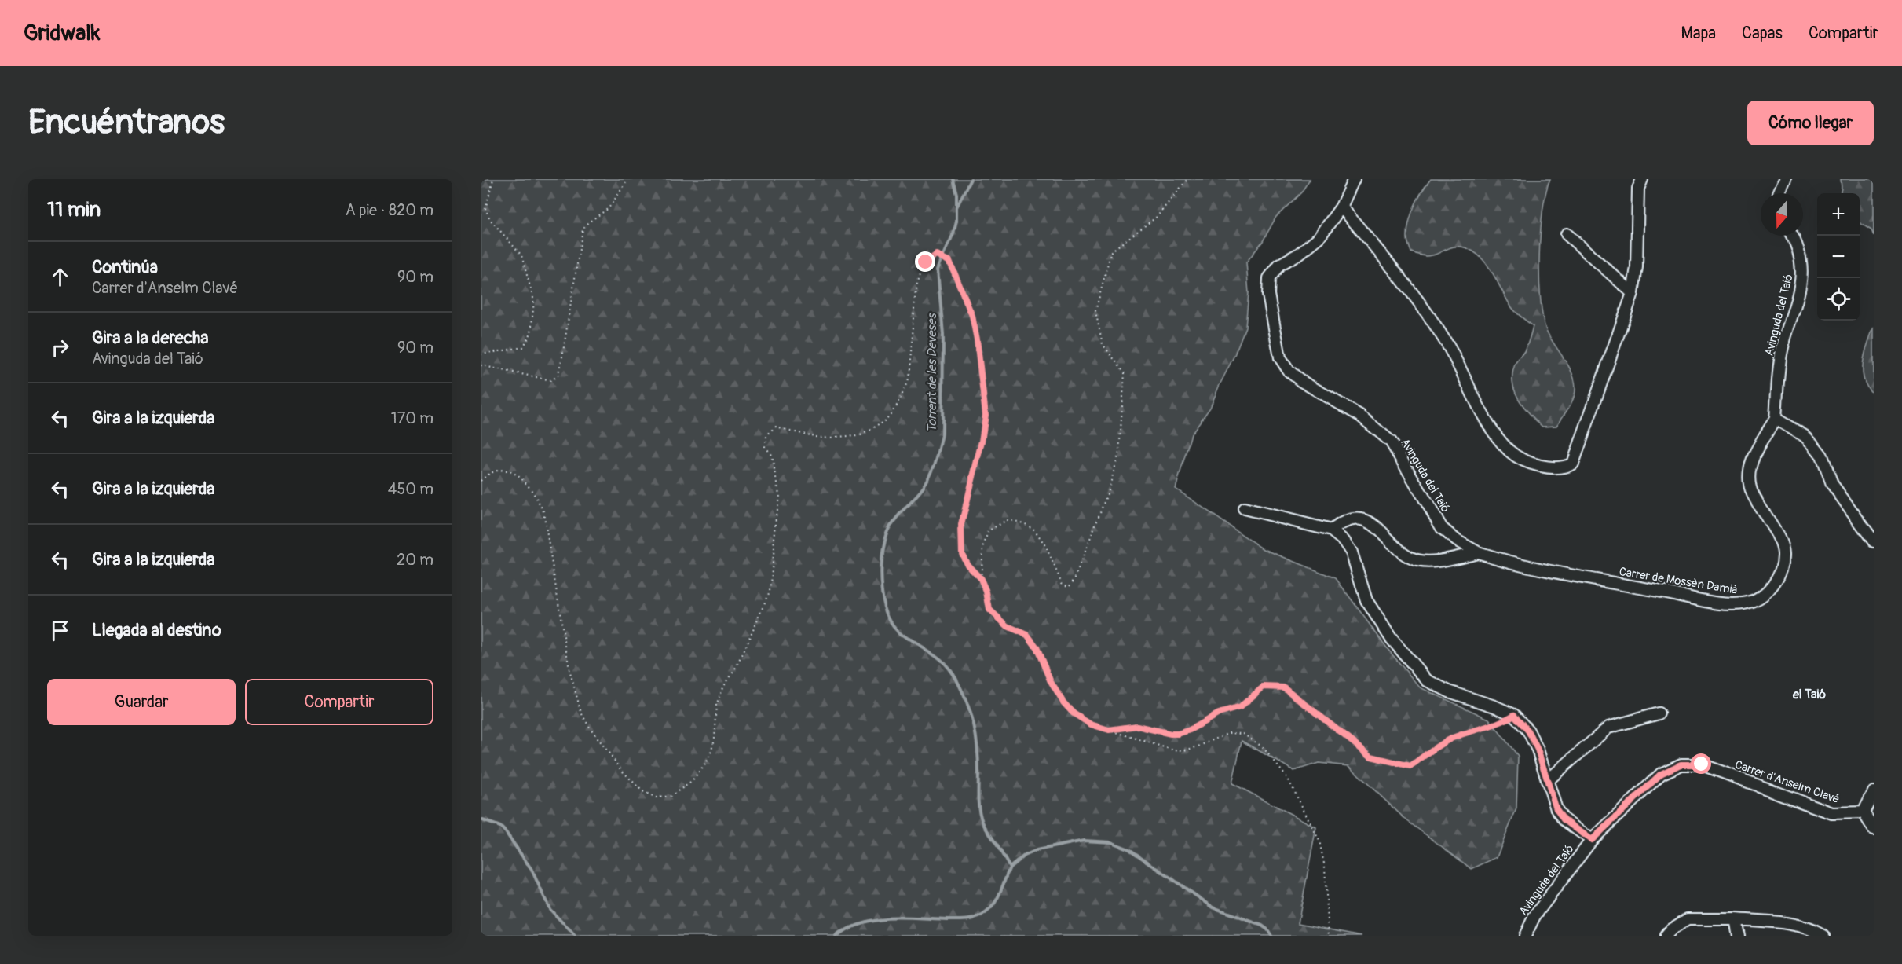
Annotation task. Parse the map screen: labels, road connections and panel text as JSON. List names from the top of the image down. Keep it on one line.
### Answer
{"streets":{"street":["Avinguda del Taió","Carrer de Mossèn Damià","Carrer d'Anselm Clavé"]},"crossings":[["Avinguda del Taió","Carrer de Mossèn Damià"],["Avinguda del Taió","Carrer d'Anselm Clavé"]],"districts":["el Taió"],"water":["Torrent de les Deveses"],"north":"bottom","page":{"header":"Gridwalk","nav":["Mapa","Capas","Compartir"],"buttons":["Cómo llegar",["Guardar","Compartir"]],"title":"Encuéntranos","heading":["11 min","A pie · 820 m"],"map_buttons":["+","−"],"list":[["Continúa","Carrer d'Anselm Clavé","90 m"],["Gira a la derecha","Avinguda del Taió","90 m"],["Gira a la izquierda","170 m"],["Gira a la izquierda","450 m"],["Gira a la izquierda","20 m"],"Llegada al destino"]}}
